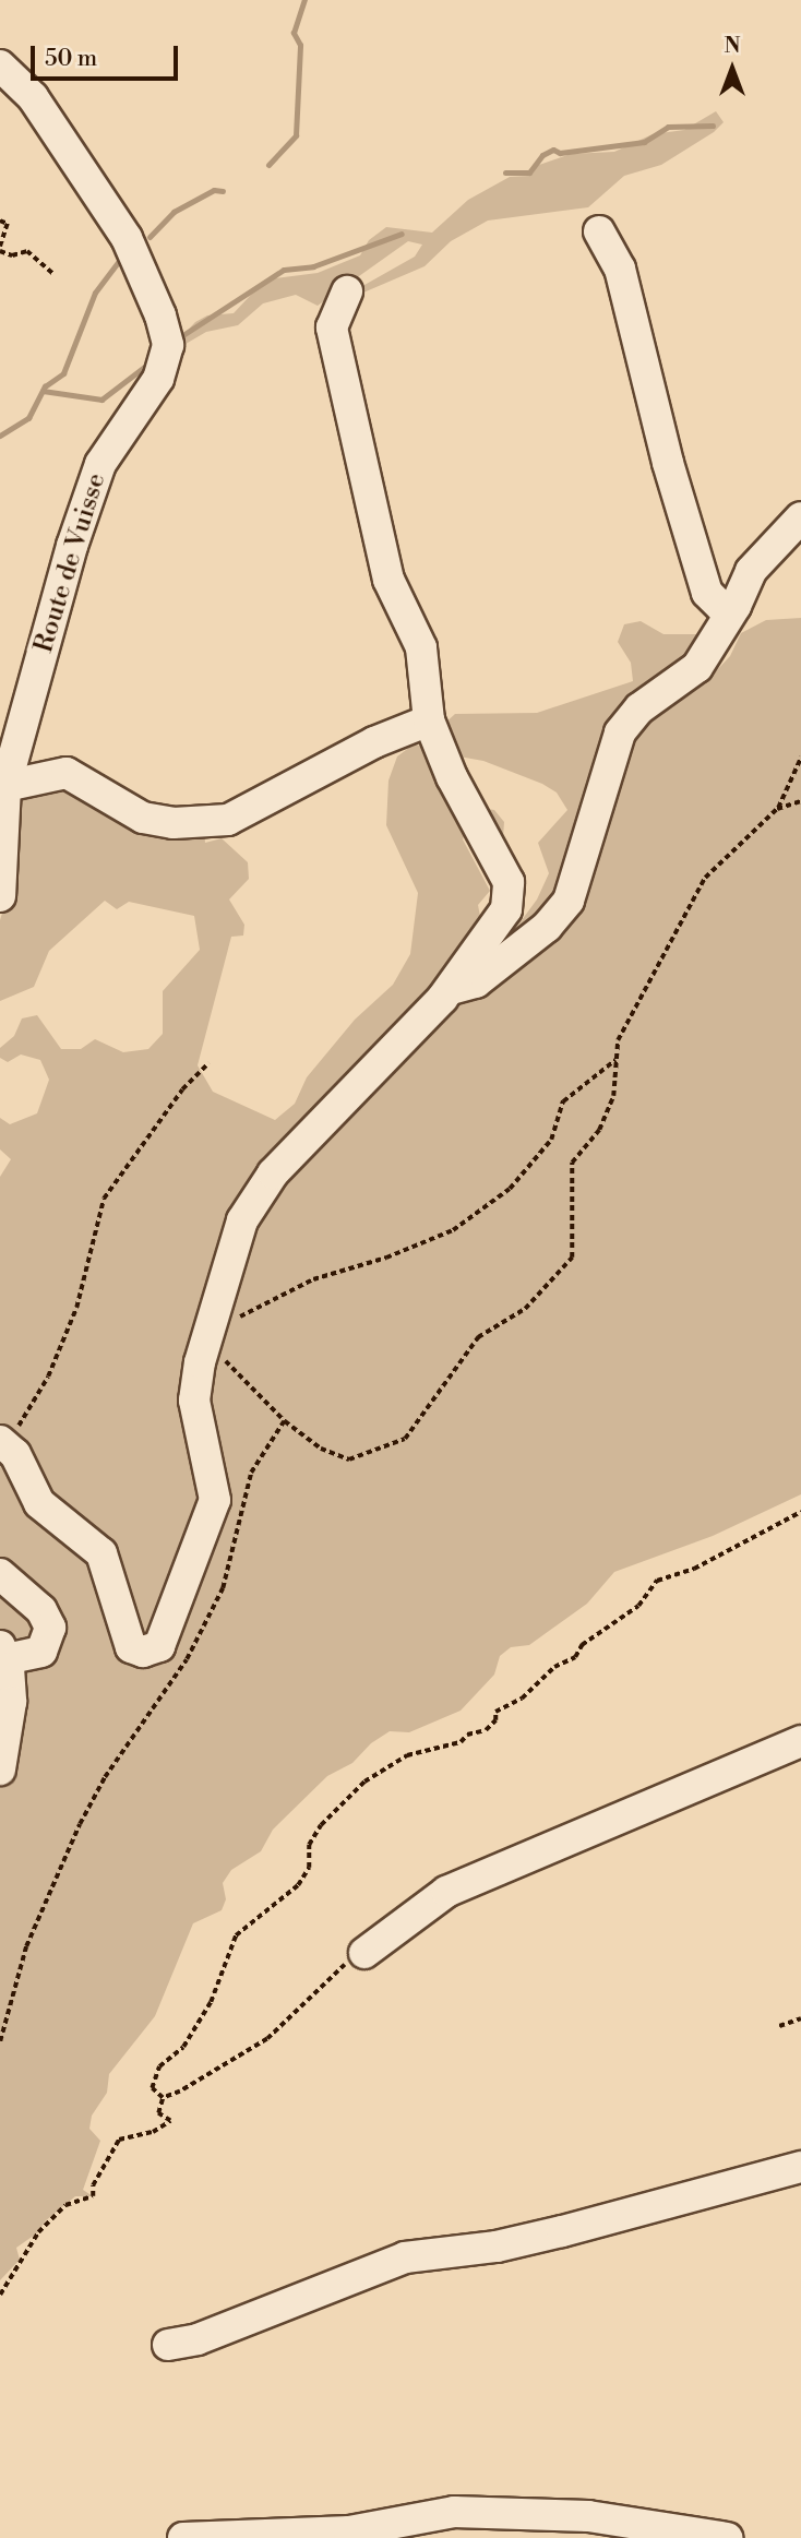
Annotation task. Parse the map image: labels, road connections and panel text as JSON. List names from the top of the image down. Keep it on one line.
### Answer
{"streets":{"street":["Route de Vuisse"]},"scale_bar":"50 m","north":"top"}
